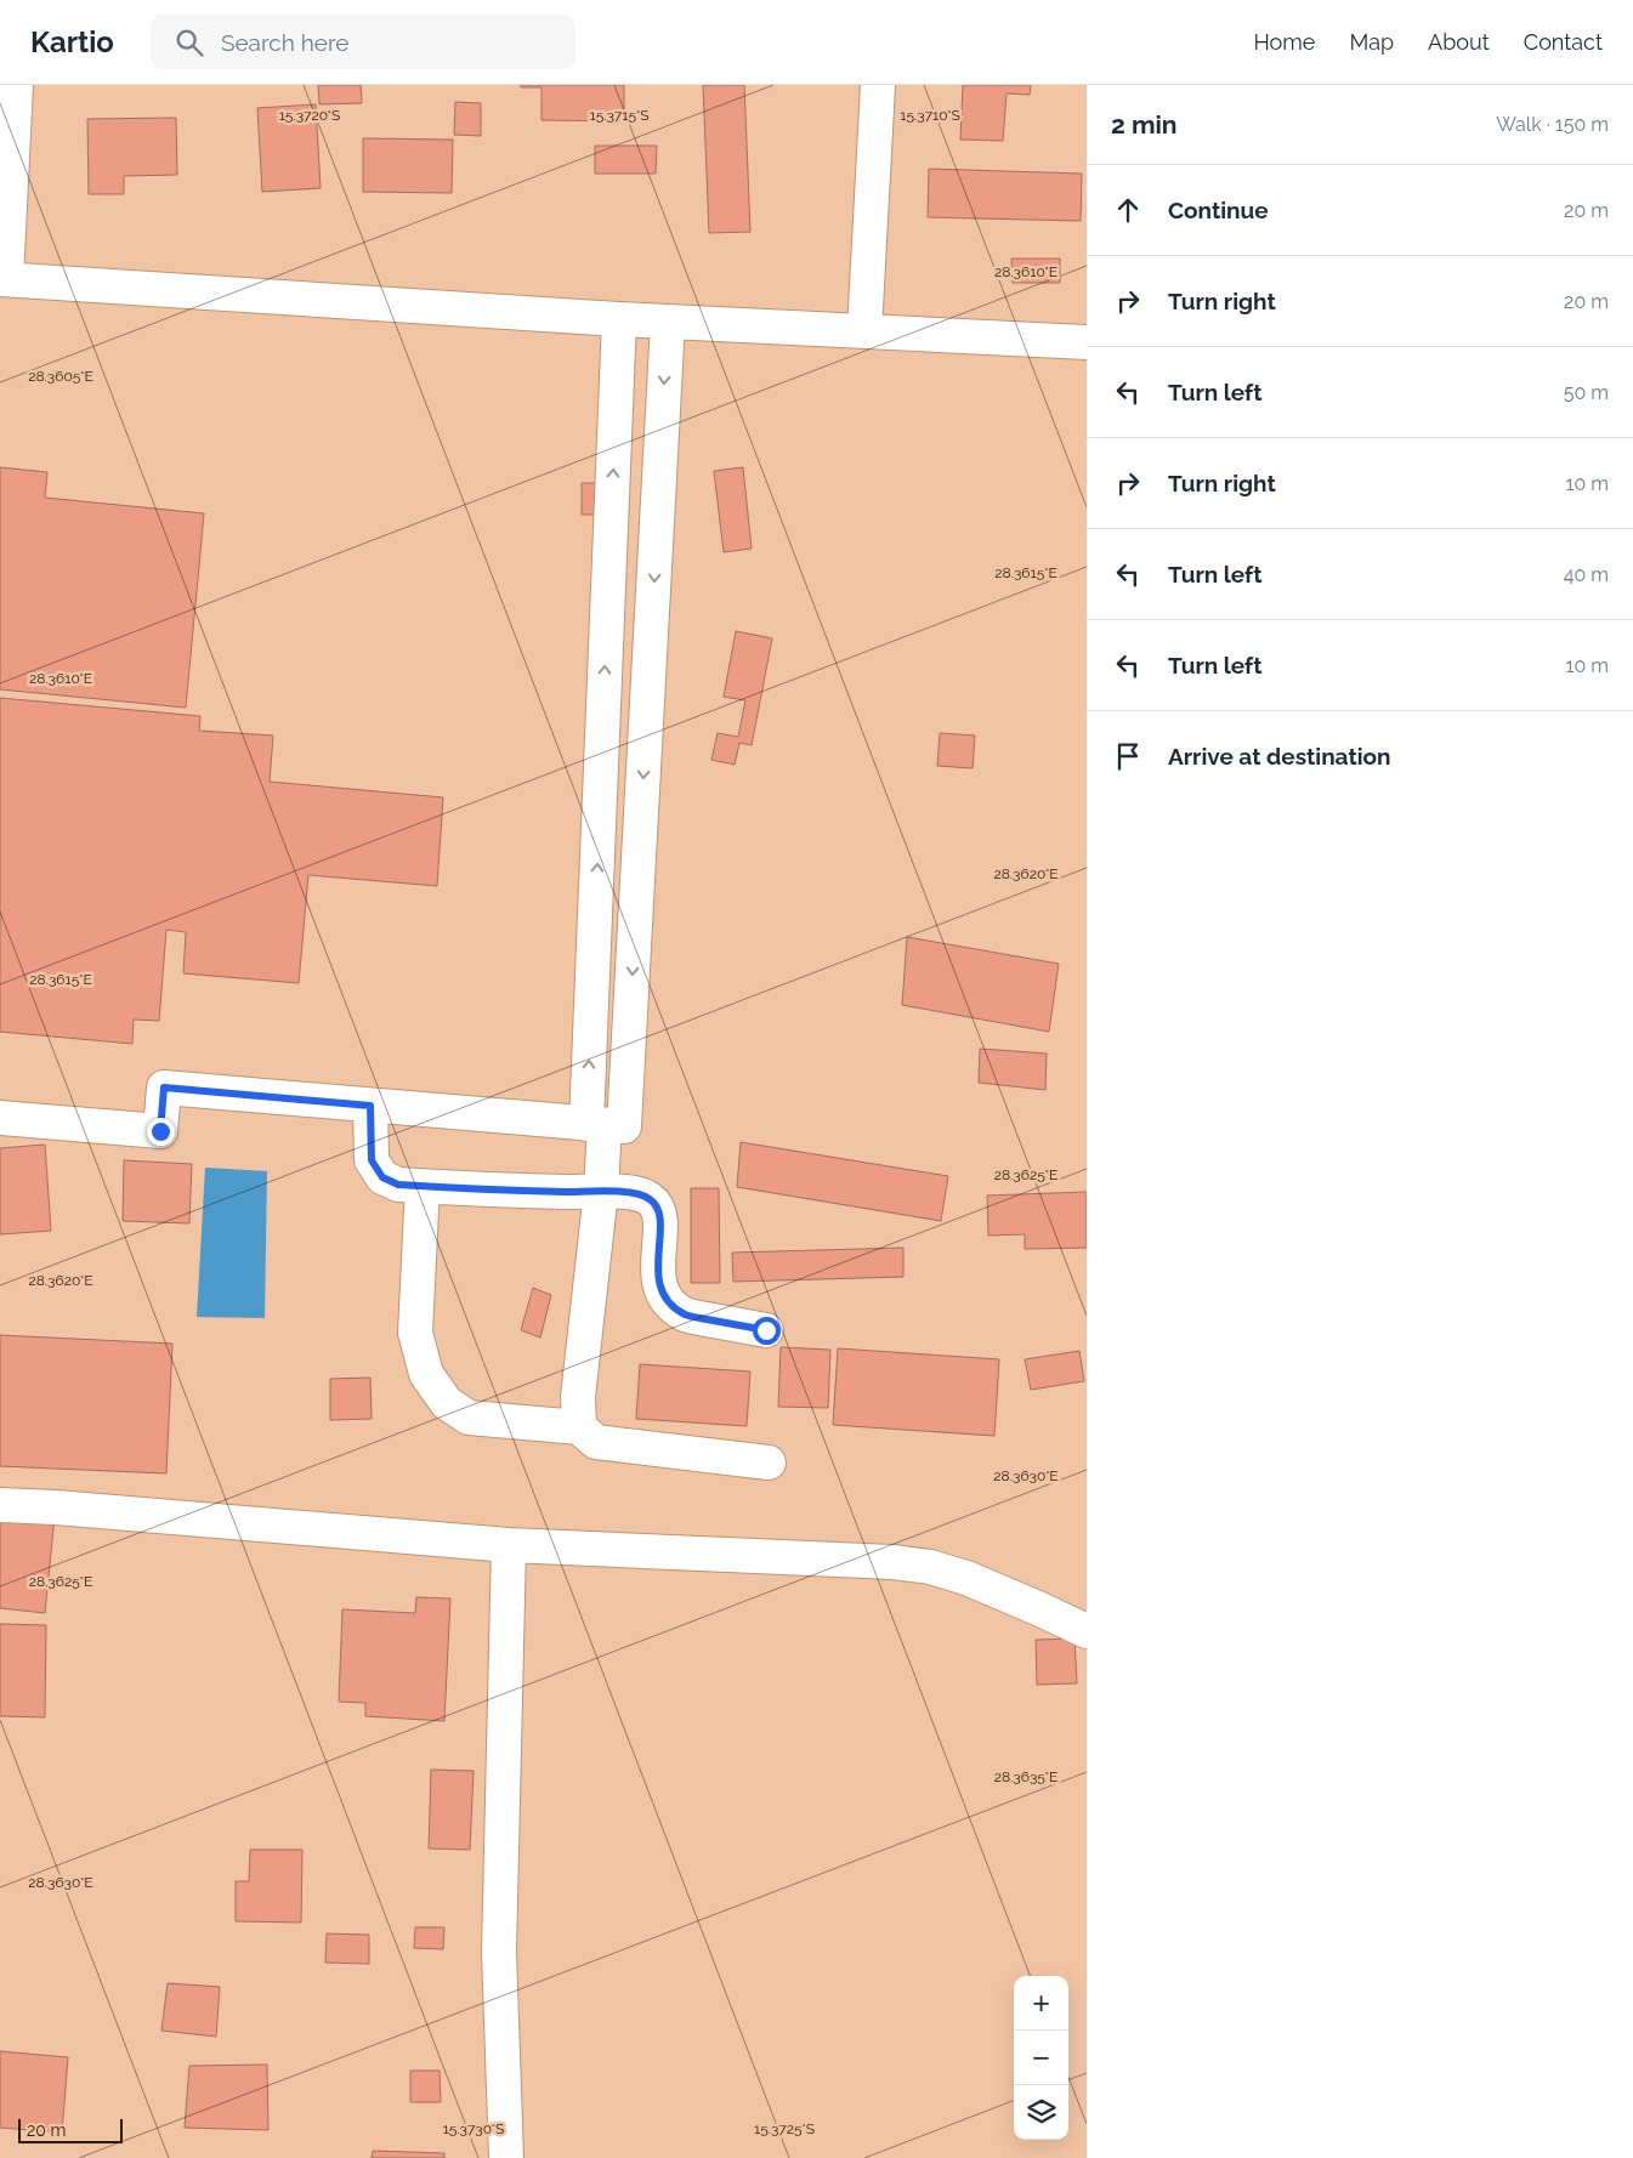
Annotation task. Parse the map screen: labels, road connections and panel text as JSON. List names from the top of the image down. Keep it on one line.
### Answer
{"scale_bar":"20 m","page":{"header":"Kartio","search":"Search here","nav":["Home","Map","About","Contact"],"heading":["2 min","Walk · 150 m"],"list":[["Continue","20 m"],["Turn right","20 m"],["Turn left","50 m"],["Turn right","10 m"],["Turn left","40 m"],["Turn left","10 m"],"Arrive at destination"],"map_buttons":["+","−"],"scale":"20 m"},"coordinates":["15.3710°S","15.3720°S","15.3715°S","28.3610°E","28.3605°E","28.3615°E","28.3620°E","28.3625°E","28.3630°E","28.3635°E","15.3730°S","15.3725°S"]}
